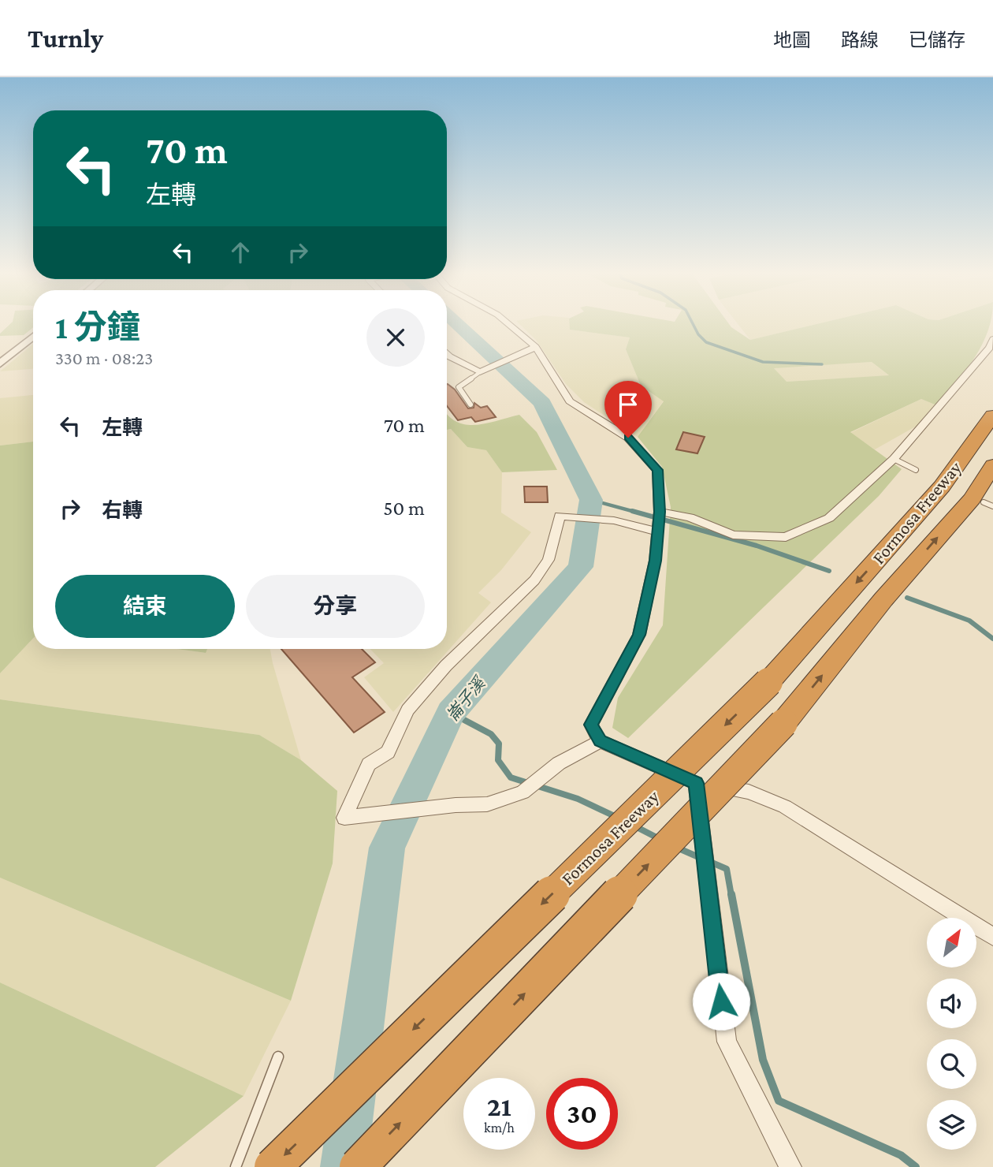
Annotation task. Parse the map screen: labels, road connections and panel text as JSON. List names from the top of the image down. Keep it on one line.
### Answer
{"streets":{"highway":["Formosa Freeway"]},"water":["崙子溪"],"north":"top right","page":{"header":"Turnly","nav":["地圖","路線","已儲存"],"turn":["70 m","左轉"],"heading":["1 分鐘","330 m · 08:23"],"list":[{"name":"左轉","value":"70 m"},{"name":"右轉","value":"50 m"}],"buttons":["結束","分享"],"speed":"21 km/h","limit":"30"}}
